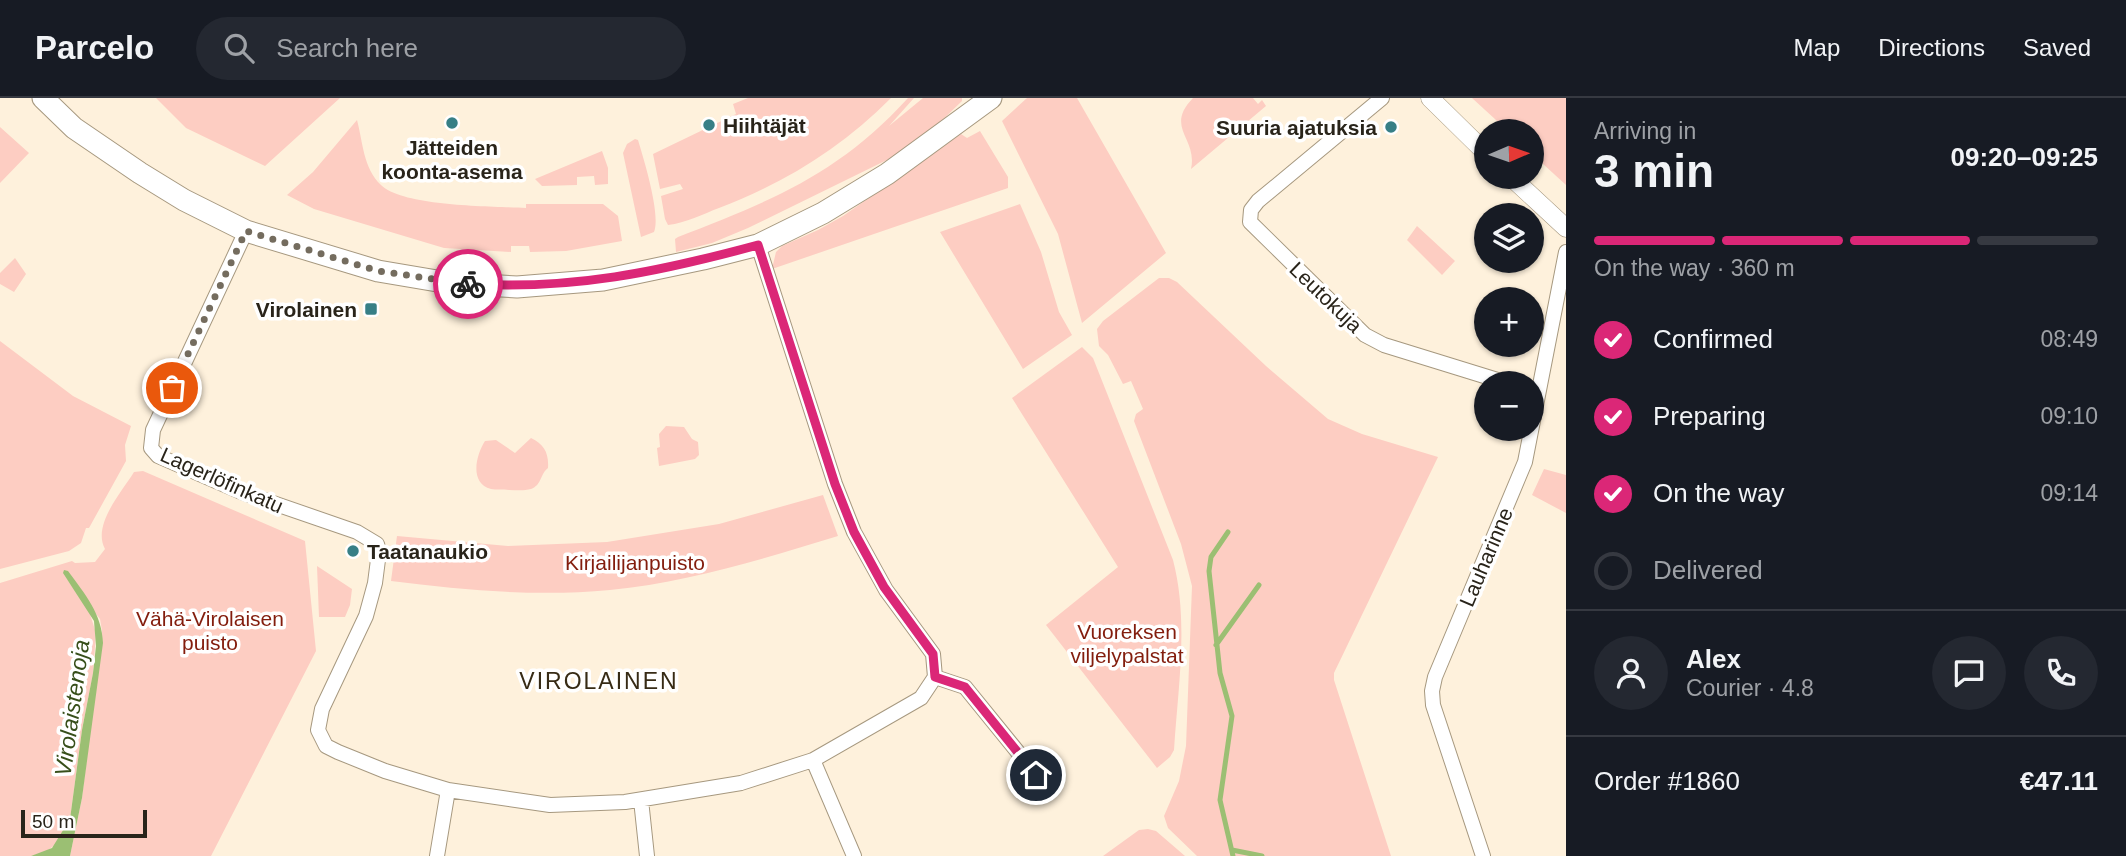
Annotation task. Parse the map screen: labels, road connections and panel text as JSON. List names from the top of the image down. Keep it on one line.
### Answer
{"streets":{"street":["Leutokuja","Lagerlöfinkatu","Lauharinne"]},"districts":["VIROLAINEN"],"water":["Virolaistenoja"],"parks":["Kirjailijanpuisto","Vähä-Virolaisen puisto","Vuoreksen viljelypalstat"],"places":{"other":["Jätteiden koonta-asema","Hiihtäjät","Suuria ajatuksia","Taatanaukio"],"transit":["Virolainen"]},"scale_bar":"50 m","north":"right","page":{"header":"Parcelo","search":"Search here","nav":["Map","Directions","Saved"],"heading":["3 min","Arriving in","09:20–09:25"],"panel":["Alex","Courier · 4.8","Order #1860","€47.11"],"map_buttons":["+","−"],"bar":"On the way · 360 m","list":[["Confirmed","08:49"],["Preparing","09:10"],["On the way","09:14"],"Delivered"],"scale":"50 m"}}
